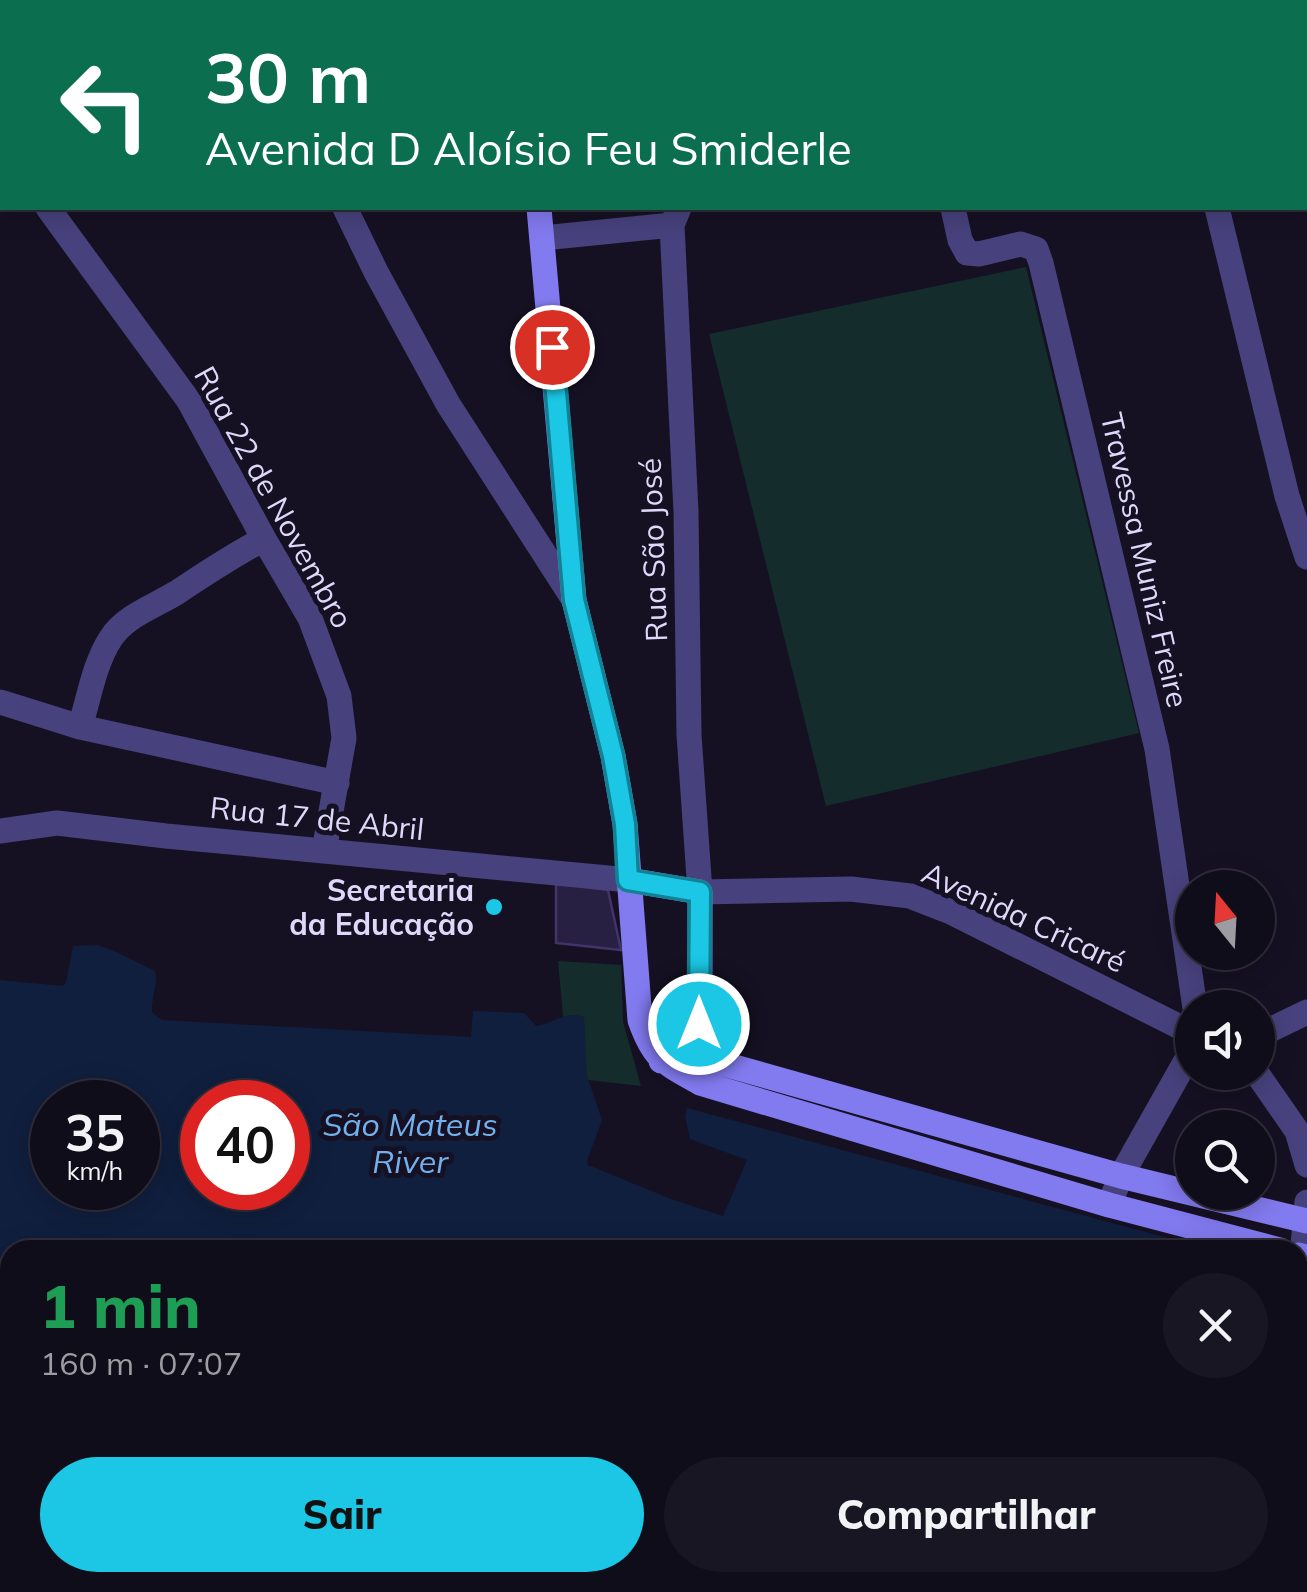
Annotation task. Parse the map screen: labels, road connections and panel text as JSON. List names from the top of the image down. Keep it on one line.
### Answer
{"streets":{"street":["Rua 22 de Novembro","Rua São José","Travessa Muniz Freire","Rua 17 de Abril","Avenida Cricaré"]},"crossings":[["Rua 22 de Novembro","Rua 17 de Abril"],["Rua São José","Avenida Cricaré"]],"water":["São Mateus River"],"places":["Secretaria da Educação"],"north":"top","page":{"turn":["30 m","Avenida D Aloísio Feu Smiderle"],"speed":"35 km/h","limit":"40","heading":["1 min","160 m · 07:07"],"buttons":["Sair","Compartilhar"]}}
